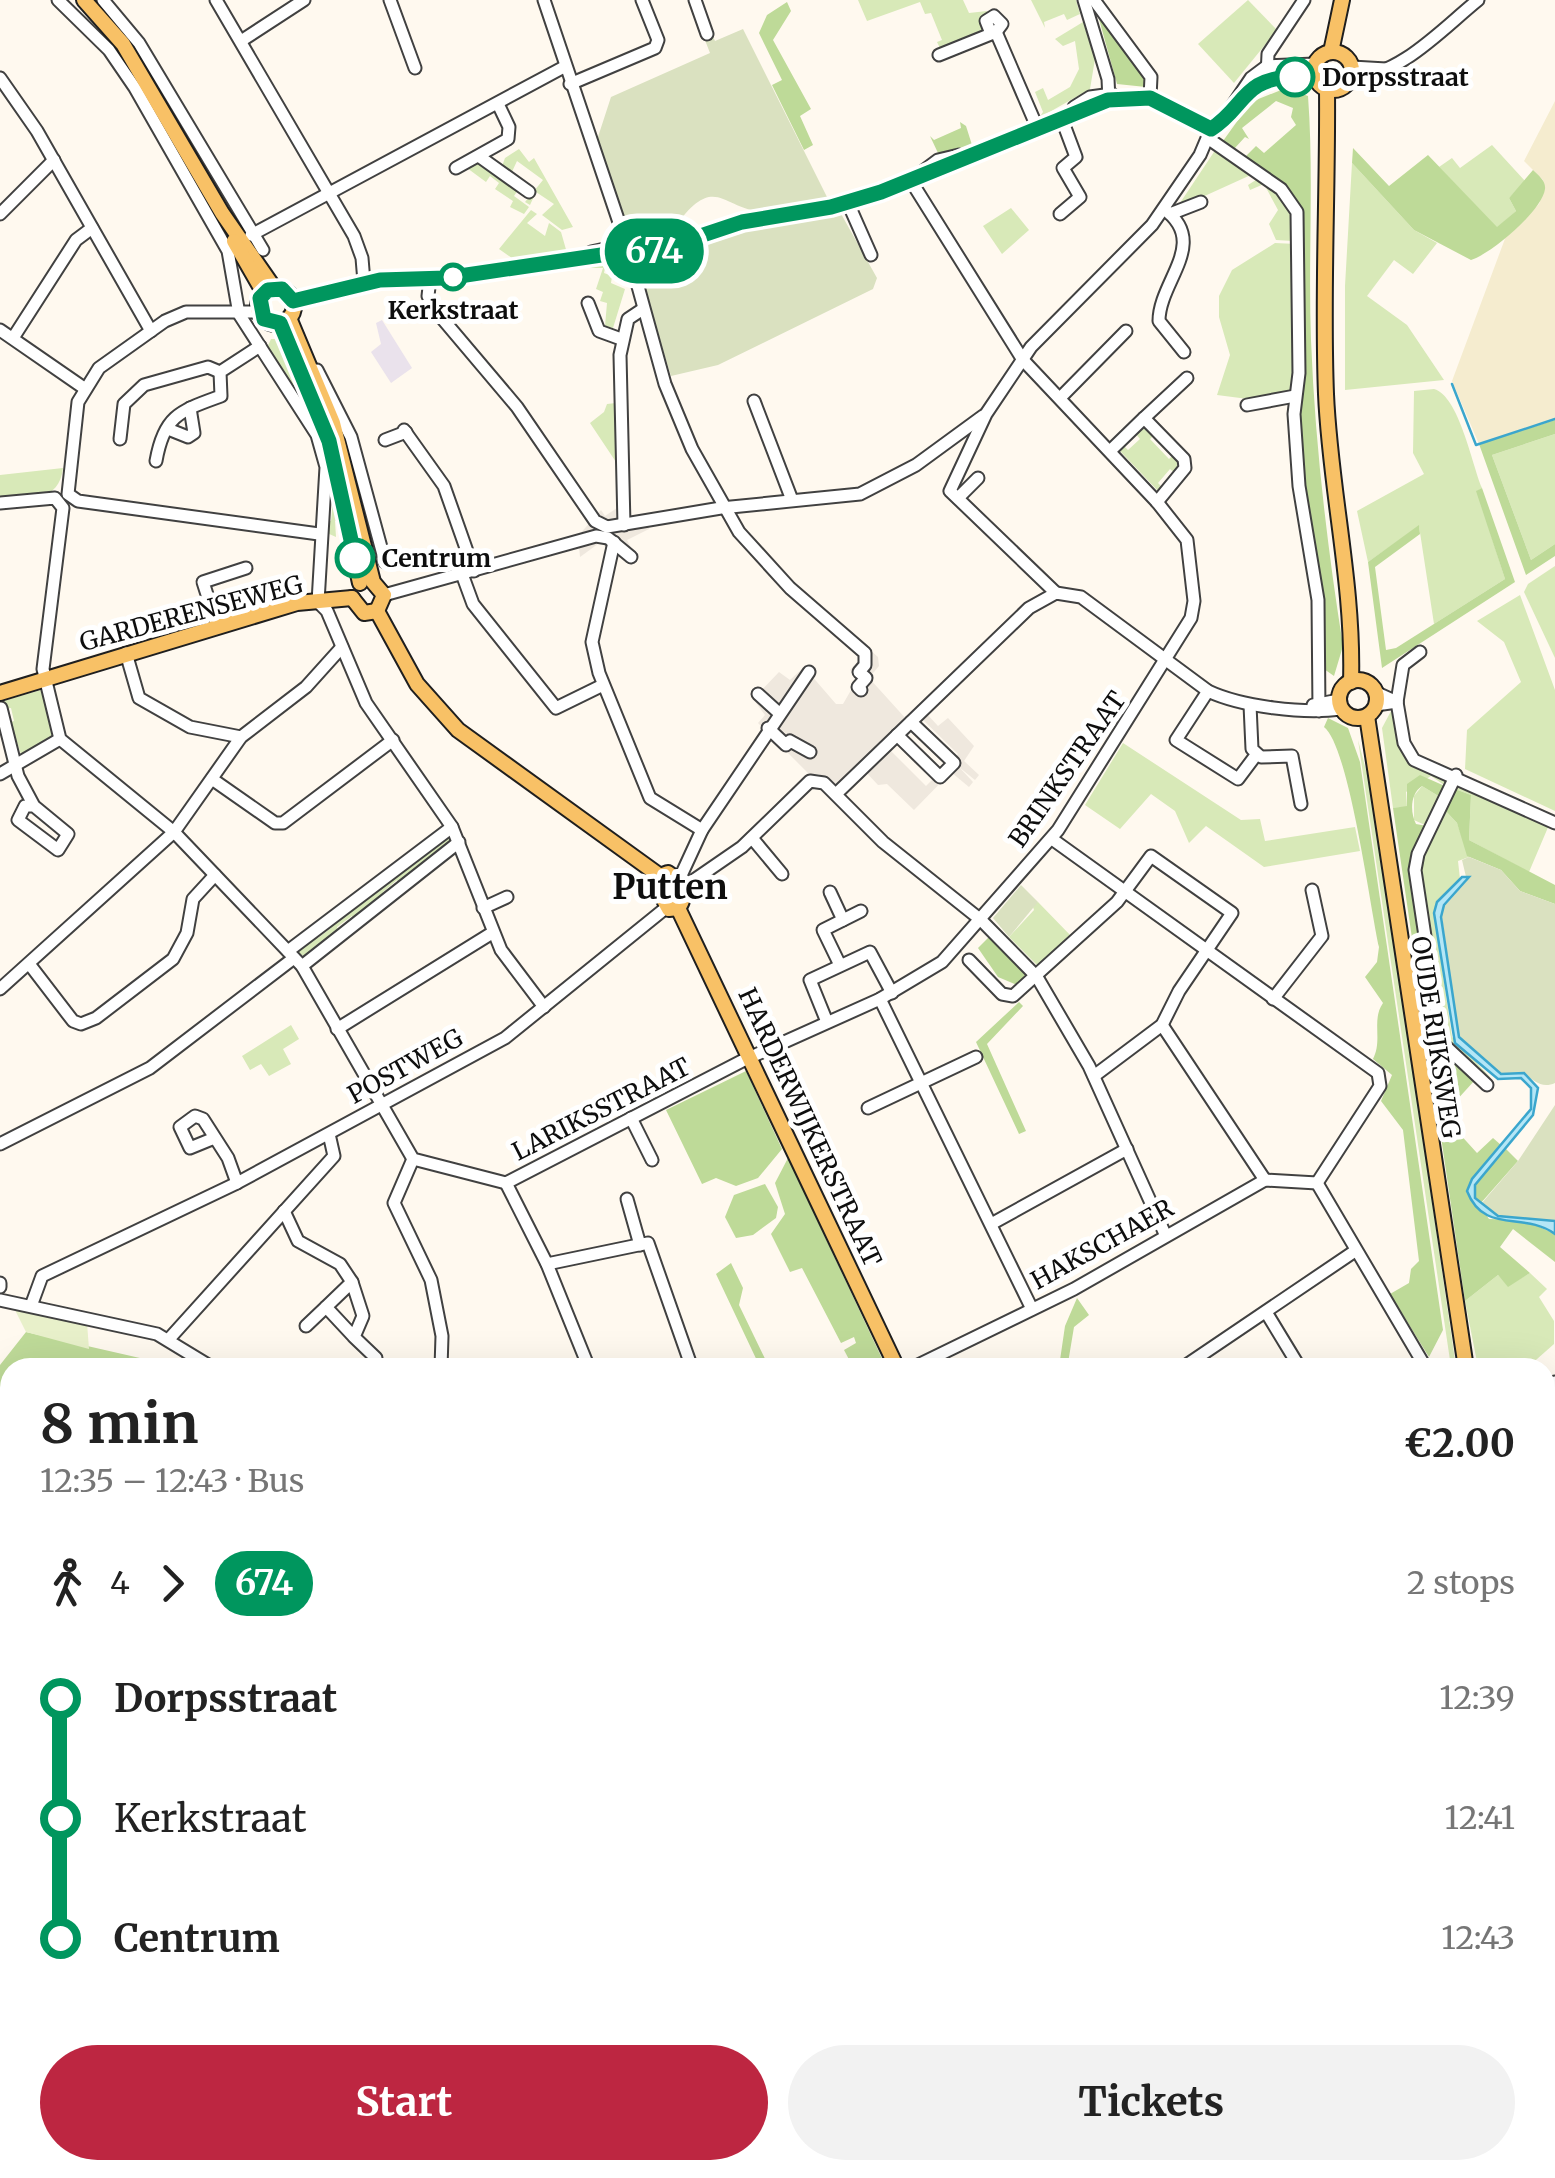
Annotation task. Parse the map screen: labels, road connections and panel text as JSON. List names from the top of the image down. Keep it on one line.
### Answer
{"streets":{"main road":["GARDERENSEWEG","OUDE RIJKSWEG","HARDERWIJKERSTRAAT"],"street":["BRINKSTRAAT","POSTWEG","LARIKSSTRAAT","HAKSCHAER"]},"crossings":[["BRINKSTRAAT","LARIKSSTRAAT"],["BRINKSTRAAT","HARDERWIJKERSTRAAT"],["POSTWEG","HARDERWIJKERSTRAAT"],["LARIKSSTRAAT","HARDERWIJKERSTRAAT"]],"districts":["Putten"],"places":["Dorpsstraat","Kerkstraat","Centrum"],"lines":["bus line 674"],"page":{"on_map":"674","heading":["8 min","12:35 – 12:43 · Bus","€2.00"],"legs":["4","674","2 stops"],"list":[{"name":"Dorpsstraat","value":"12:39"},{"name":"Kerkstraat","value":"12:41"},{"name":"Centrum","value":"12:43"}],"buttons":["Start","Tickets"]}}
